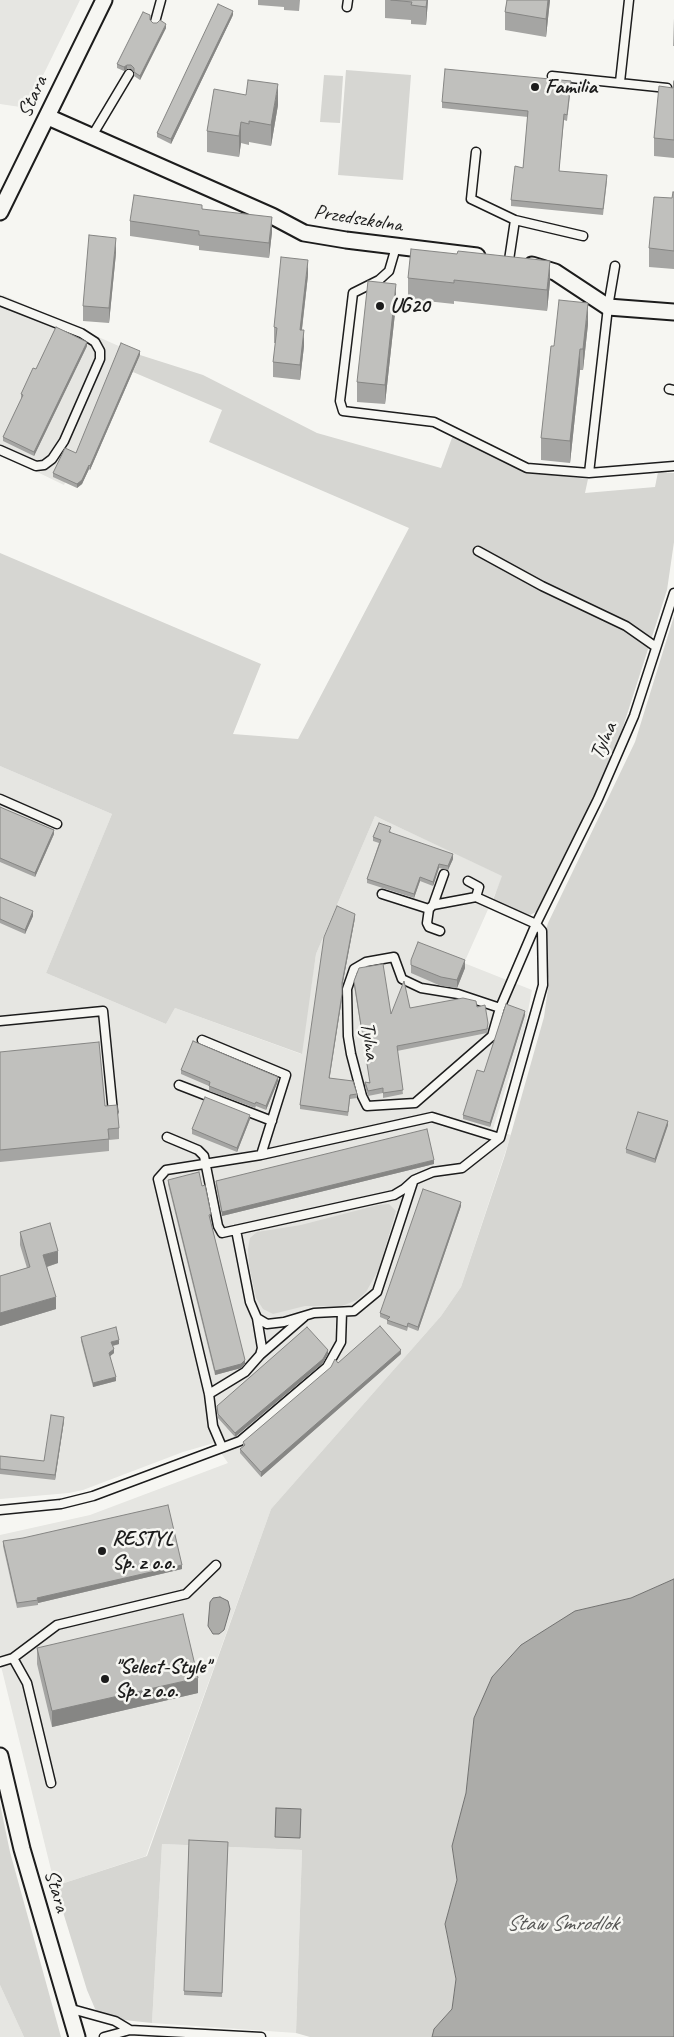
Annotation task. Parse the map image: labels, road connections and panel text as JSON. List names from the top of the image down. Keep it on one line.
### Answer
{"streets":{"street":["Stara","Przedszkolna"],"lane":["Tylna"]},"crossings":[["Stara","Przedszkolna"]],"water":["Staw Smrodlok"],"places":["Familia","UG20","RESTYL Sp. z o.o.","\"Select-Style\" Sp. z o.o."]}
